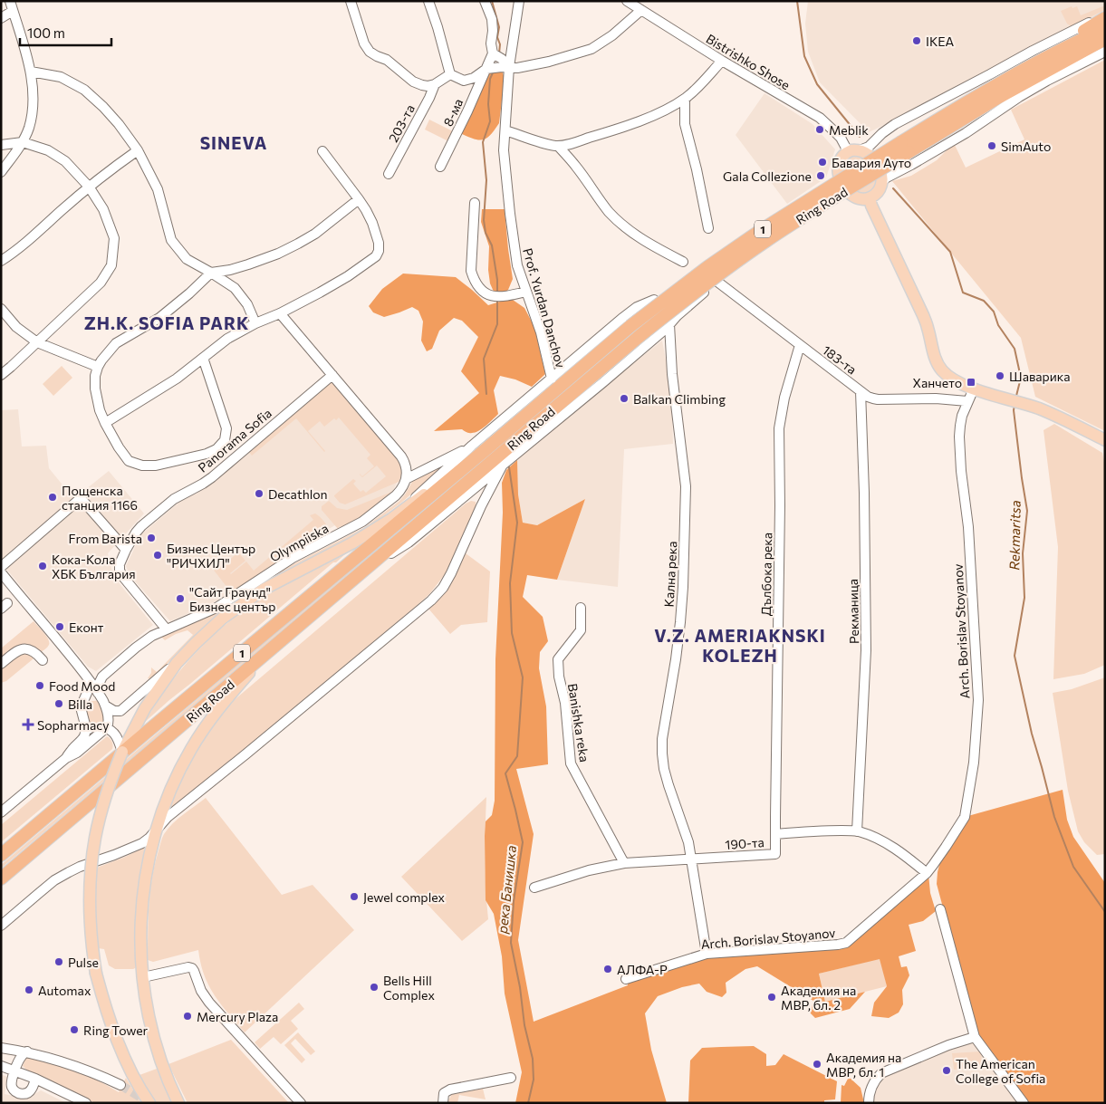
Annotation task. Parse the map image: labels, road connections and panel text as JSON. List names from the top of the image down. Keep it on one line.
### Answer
{"streets":{"highway":["Ring Road","1"],"street":["Bistrishko Shose","8-ма","203-та","Prof. Yurdan Danchov","183-та","Panorama Sofia","Olympiiska","Кална река","Дълбока река","Рекманица","Аrch. Borislav Stoyanov","Banishka reka","190-та","Arch. Borislav Stoyanov"]},"crossings":[["Bistrishko Shose","Olympiiska"],["Ring Road","Olympiiska"],["Prof. Yurdan Danchov","Olympiiska"],["183-та","Дълбока река"],["183-та","Рекманица"],["183-та","Аrch. Borislav Stoyanov"],["Panorama Sofia","Olympiiska"],["Olympiiska","Кална река"],["Кална река","190-та"],["Кална река","Arch. Borislav Stoyanov"],["Дълбока река","190-та"],["Рекманица","190-та"],["Аrch. Borislav Stoyanov","190-та"],["Аrch. Borislav Stoyanov","Arch. Borislav Stoyanov"],["Banishka reka","190-та"],["190-та","Arch. Borislav Stoyanov"]],"districts":["SINEVA","ZH.K. SOFIA PARK","V.Z. AMERIAKNSKI KOLEZH"],"water":["Rekmaritsa","река Банишка"],"places":{"other":["IKEA","Meblik","SimAuto","Бавария Ауто","Gala Collezione","Шаварика","Balkan Climbing","Decathlon","Пощенска станция 1166","From Barista","Бизнес Център \"РИЧХИЛ\"","Кока-Кола ХБК България","\"Сайт Граунд\" Бизнес център","Еконт","Food Mood","Billa","Jewel complex","Pulse","АЛФА-Р","Bells Hill Complex","Automax","Академия на МВР, бл. 2","Mercury Plaza","Ring Tower","Академия на МВР, бл. 1","The American College of Sofia"],"transit":["Ханчето"],"health":["Sopharmacy"]},"scale_bar":"100 m"}
